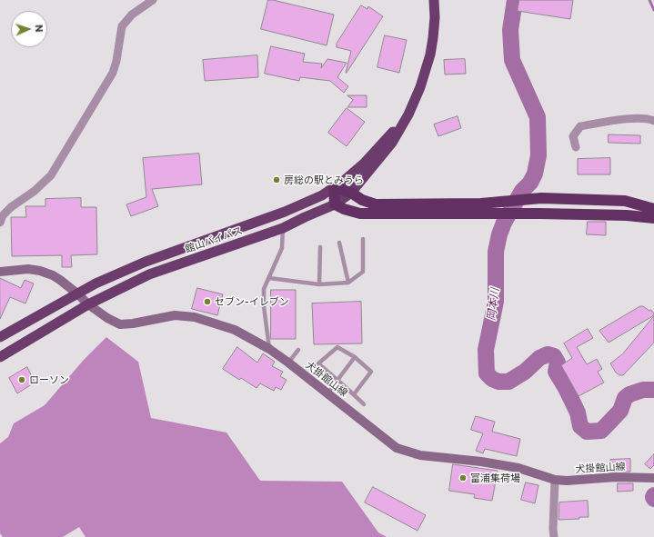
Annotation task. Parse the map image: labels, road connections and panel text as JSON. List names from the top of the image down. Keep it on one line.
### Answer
{"streets":{"highway":["館山バイパス"],"main road":["犬掛館山線"]},"crossings":[["館山バイパス","犬掛館山線"]],"water":["岡本川"],"places":["房総の駅とみうら","セブン-イレブン","ローソン","富浦集荷場"],"north":"right"}
